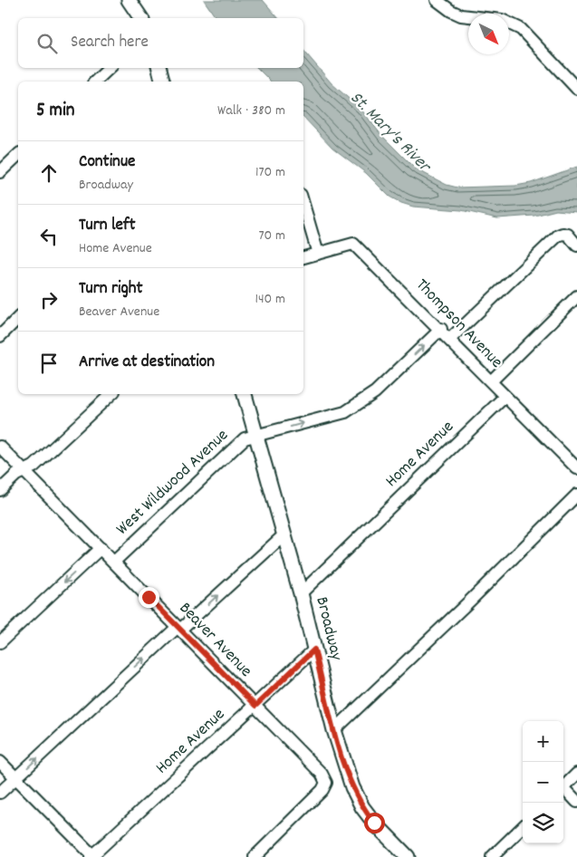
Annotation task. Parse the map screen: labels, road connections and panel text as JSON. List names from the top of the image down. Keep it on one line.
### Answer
{"streets":{"main road":["Broadway"],"street":["Thompson Avenue","Home Avenue","West Wildwood Avenue","Beaver Avenue"]},"crossings":[["Thompson Avenue","Home Avenue"],["Thompson Avenue","West Wildwood Avenue"],["Home Avenue","Broadway"],["Home Avenue","Beaver Avenue"],["West Wildwood Avenue","Broadway"],["West Wildwood Avenue","Beaver Avenue"]],"water":["St. Mary's River"],"north":"bottom right","page":{"search":"Search here","heading":["5 min","Walk · 380 m"],"list":[["Continue","Broadway","170 m"],["Turn left","Home Avenue","70 m"],["Turn right","Beaver Avenue","140 m"],"Arrive at destination"],"map_buttons":["+","−"]}}
